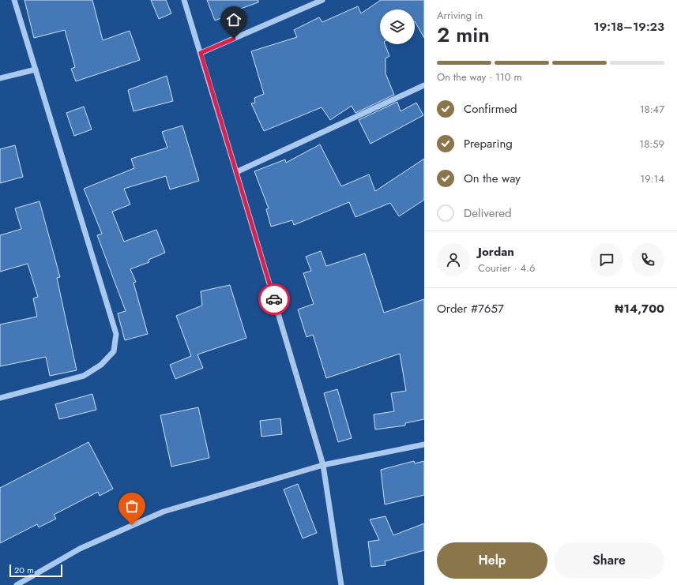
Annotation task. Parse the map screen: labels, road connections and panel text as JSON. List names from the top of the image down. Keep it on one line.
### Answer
{"scale_bar":"20 m","page":{"heading":["2 min","Arriving in","19:18–19:23"],"panel":["Jordan","Courier · 4.6","Order #7657","₦14,700"],"bar":"On the way · 110 m","list":[["Confirmed","18:47"],["Preparing","18:59"],["On the way","19:14"],"Delivered"],"buttons":["Help","Share"],"scale":"20 m"}}
